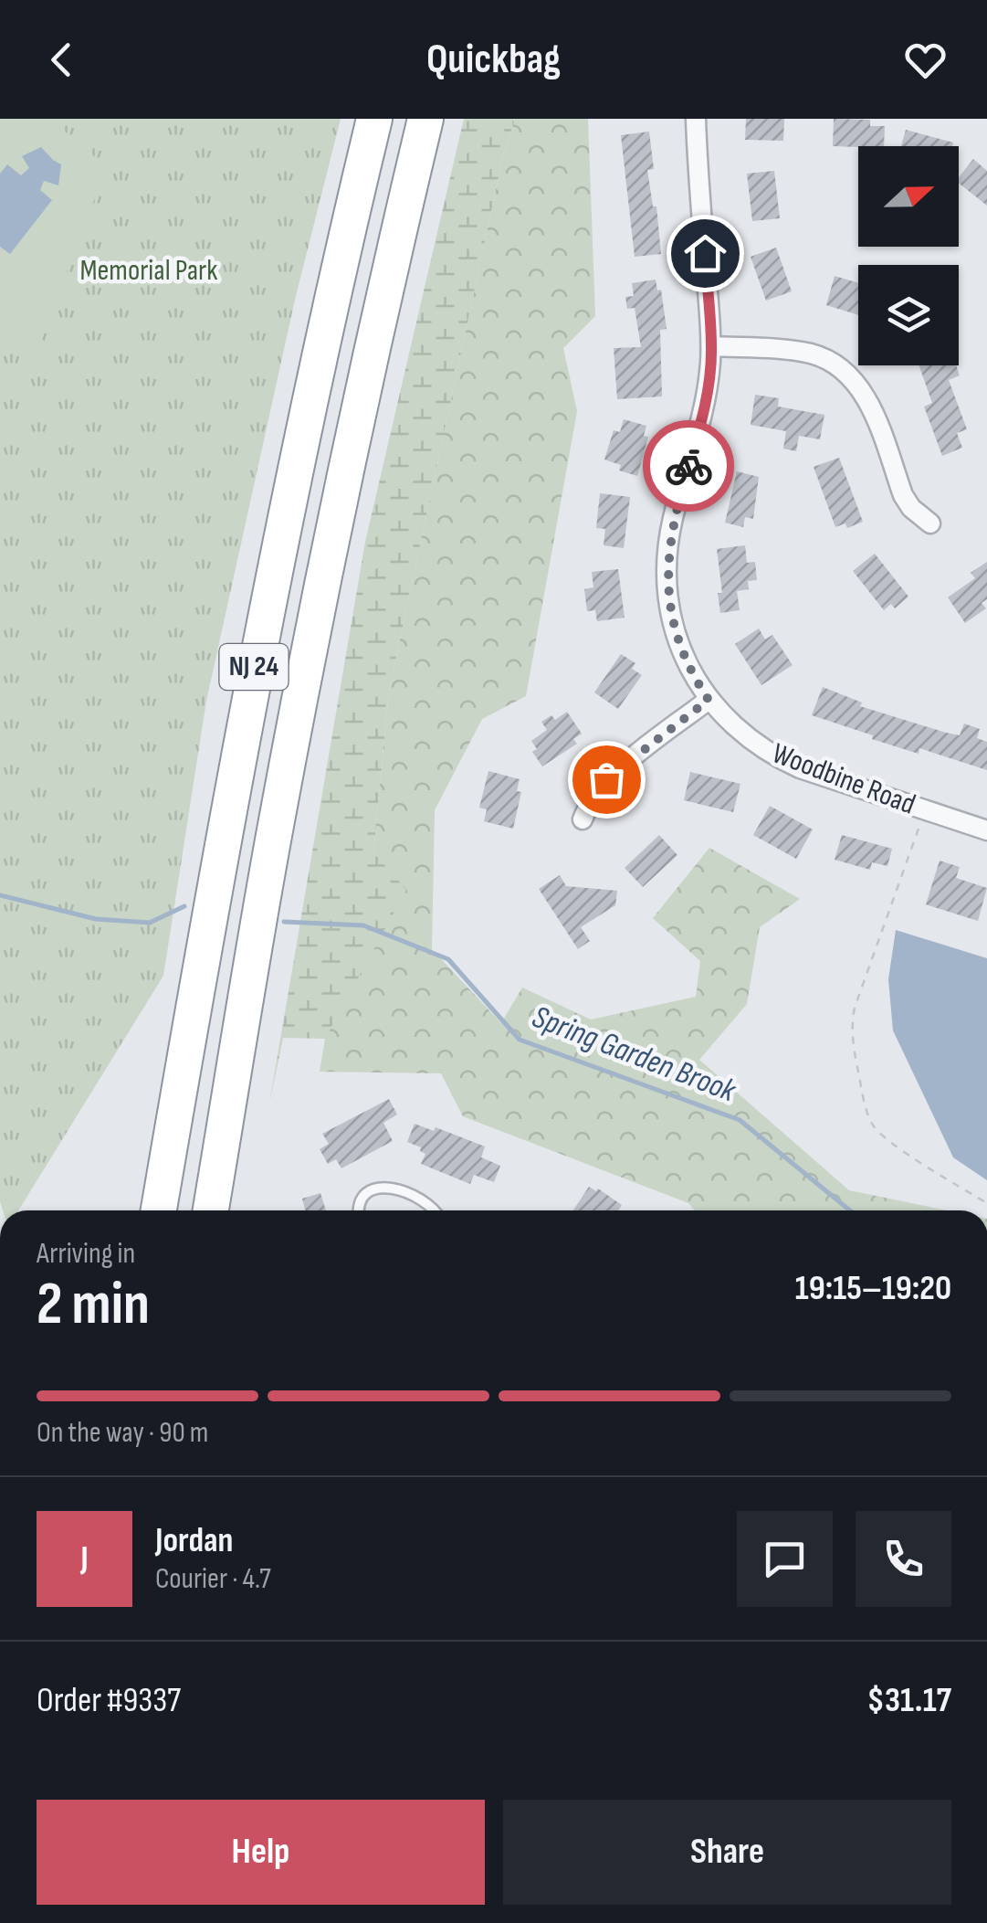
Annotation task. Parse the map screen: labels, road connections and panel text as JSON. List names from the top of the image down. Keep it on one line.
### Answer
{"streets":{"highway":["NJ 24"],"street":["Woodbine Road"]},"water":["Spring Garden Brook"],"parks":["Memorial Park"],"north":"right","page":{"header":"Quickbag","heading":["2 min","Arriving in","19:15–19:20"],"panel":["Jordan","Courier · 4.7","Order #9337","$31.17"],"bar":"On the way · 90 m","round":"J","buttons":["Help","Share"]}}
